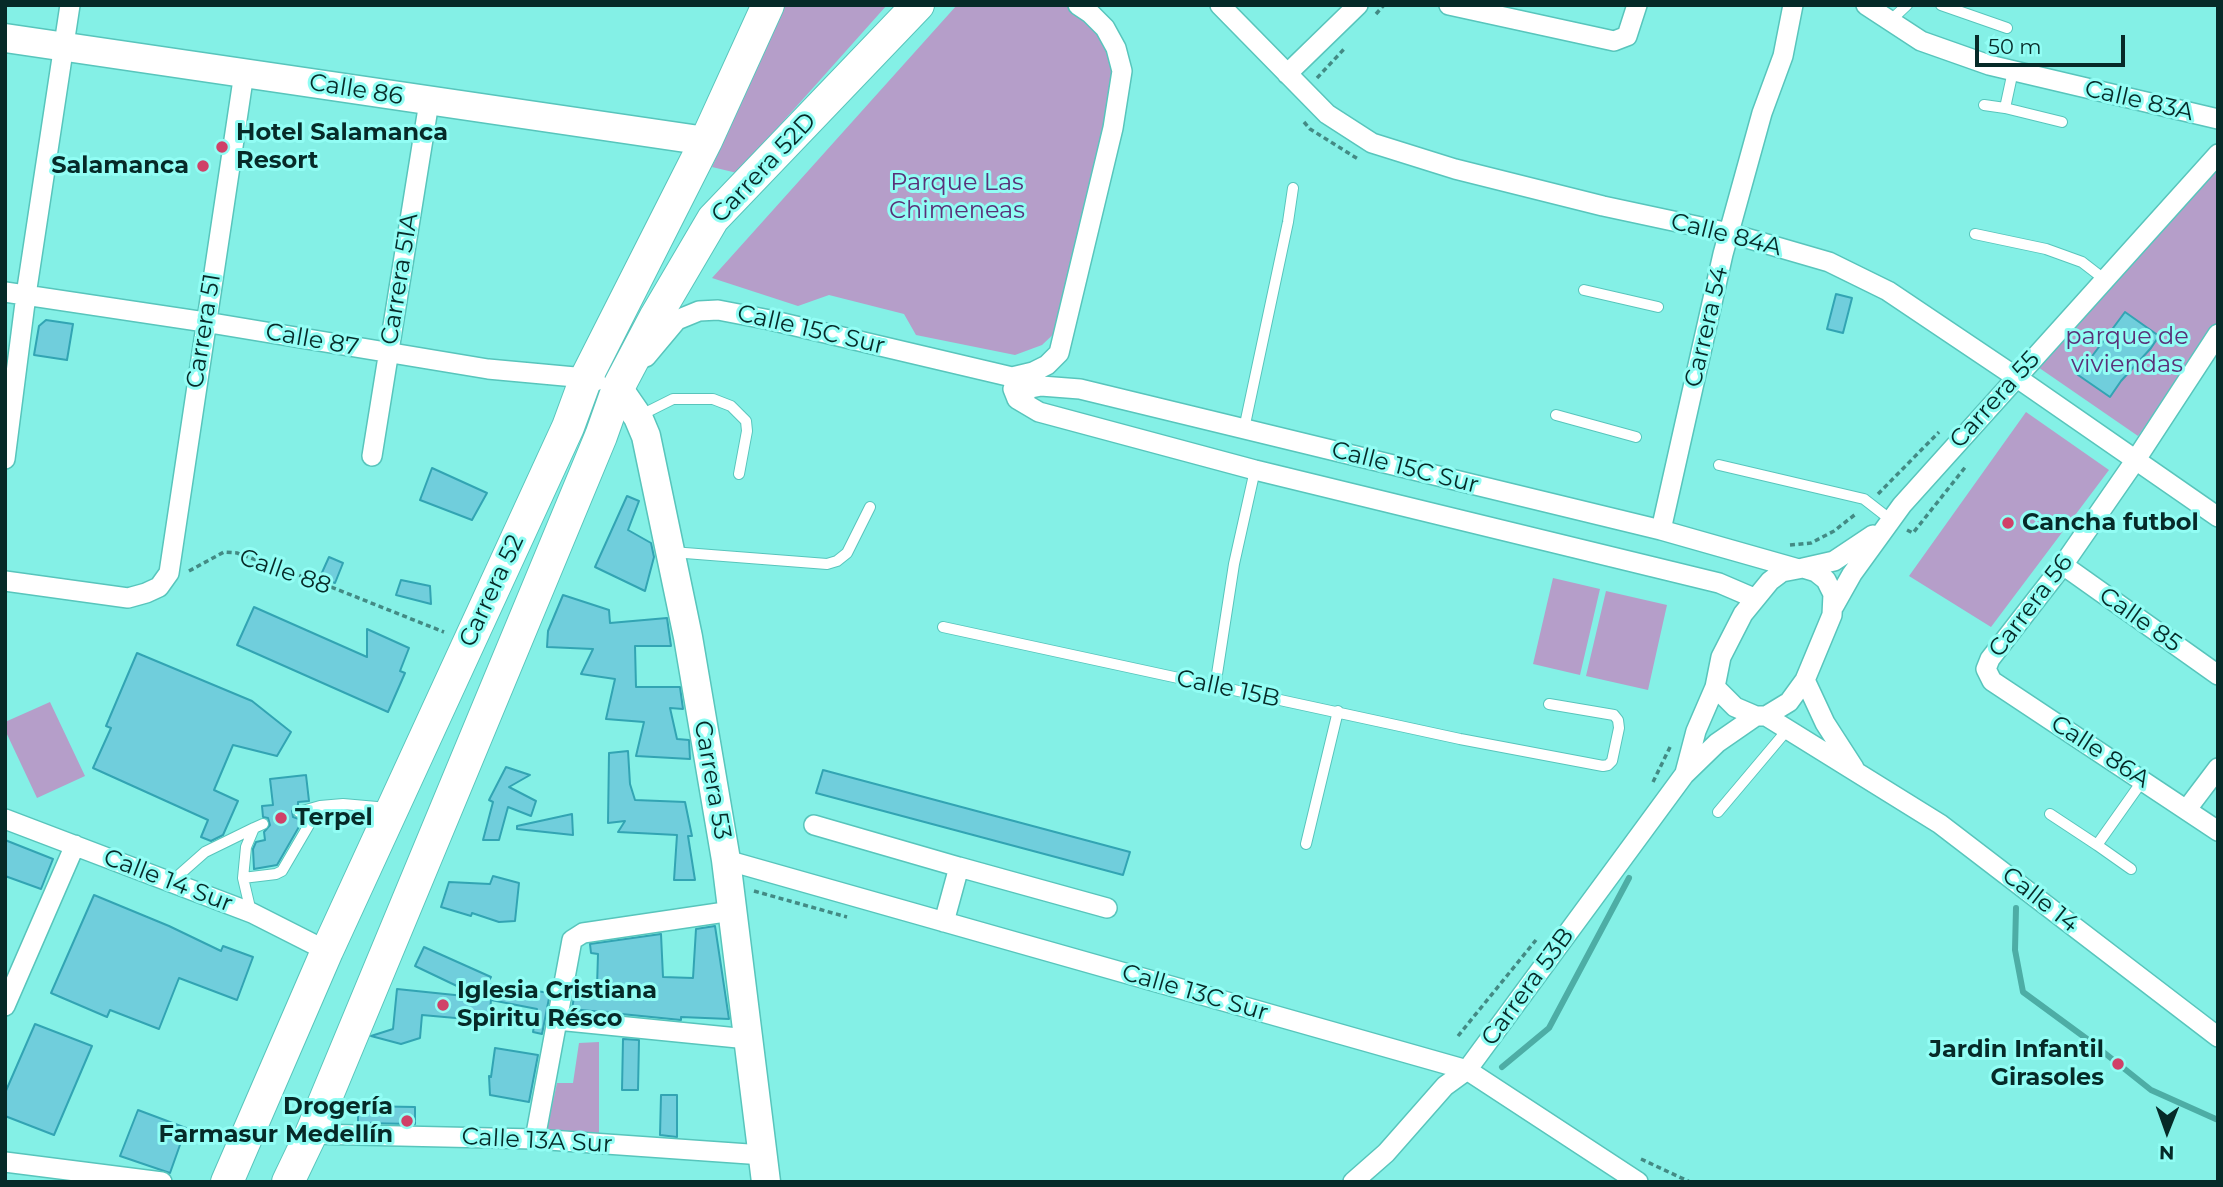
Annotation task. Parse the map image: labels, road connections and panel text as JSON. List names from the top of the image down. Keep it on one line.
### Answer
{"streets":{"main road":["Carrera 52D","Carrera 52"],"street":["Calle 86","Calle 83A","Calle 84A","Carrera 51A","Carrera 54","Calle 15C Sur","Carrera 51","Calle 87","Carrera 55","Carrera 56","Calle 85","Calle 86A","Carrera 53","Calle 14 Sur","Calle 14","Carrera 53B","Calle 13C Sur","Calle 13A Sur"],"lane":["Calle 15B"],"path":["Calle 88"]},"crossings":[["Calle 86","Carrera 51A"],["Calle 86","Carrera 51"],["Calle 86","Carrera 52"],["Carrera 52D","Calle 15C Sur"],["Carrera 52D","Calle 87"],["Carrera 52D","Carrera 52"],["Carrera 52D","Carrera 53"],["Calle 84A","Carrera 54"],["Calle 84A","Carrera 55"],["Calle 84A","Carrera 56"],["Carrera 51A","Calle 87"],["Carrera 54","Calle 15C Sur"],["Calle 15C Sur","Calle 87"],["Calle 15C Sur","Carrera 55"],["Calle 15C Sur","Carrera 52"],["Calle 15C Sur","Carrera 53"],["Calle 15C Sur","Carrera 53B"],["Carrera 51","Calle 87"],["Carrera 51","Calle 88"],["Calle 87","Carrera 52"],["Calle 87","Carrera 53"],["Carrera 55","Carrera 53B"],["Carrera 52","Carrera 53"],["Carrera 52","Calle 14 Sur"],["Carrera 52","Calle 13A Sur"],["Carrera 56","Calle 85"],["Carrera 56","Calle 86A"],["Carrera 53","Calle 13C Sur"],["Carrera 53","Calle 13A Sur"],["Carrera 53B","Calle 13C Sur"]],"parks":["Parque Las Chimeneas","parque de viviendas"],"places":["Hotel Salamanca Resort","Salamanca","Cancha futbol","Terpel","Iglesia Cristiana Spiritu Résco","Jardin Infantil Girasoles","Drogería Farmasur Medellín"],"scale_bar":"50 m","north":"bottom"}
